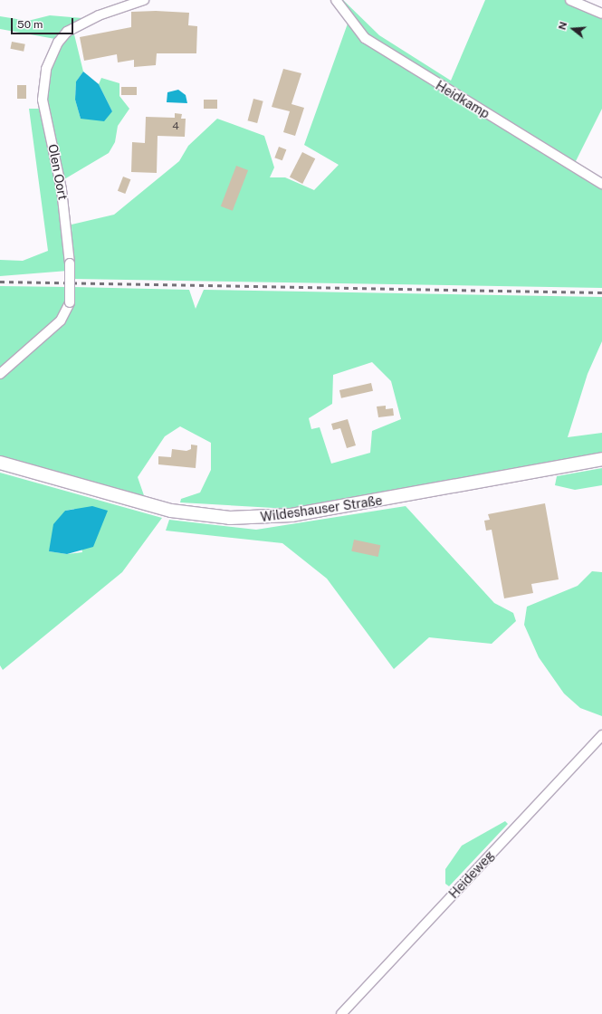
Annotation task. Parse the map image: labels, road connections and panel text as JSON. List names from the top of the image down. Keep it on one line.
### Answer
{"streets":{"main road":["Wildeshauser Straße"],"street":["Heidkamp","Olen Oort","Heideweg"]},"house_numbers":["4"],"scale_bar":"50 m","north":"left"}
